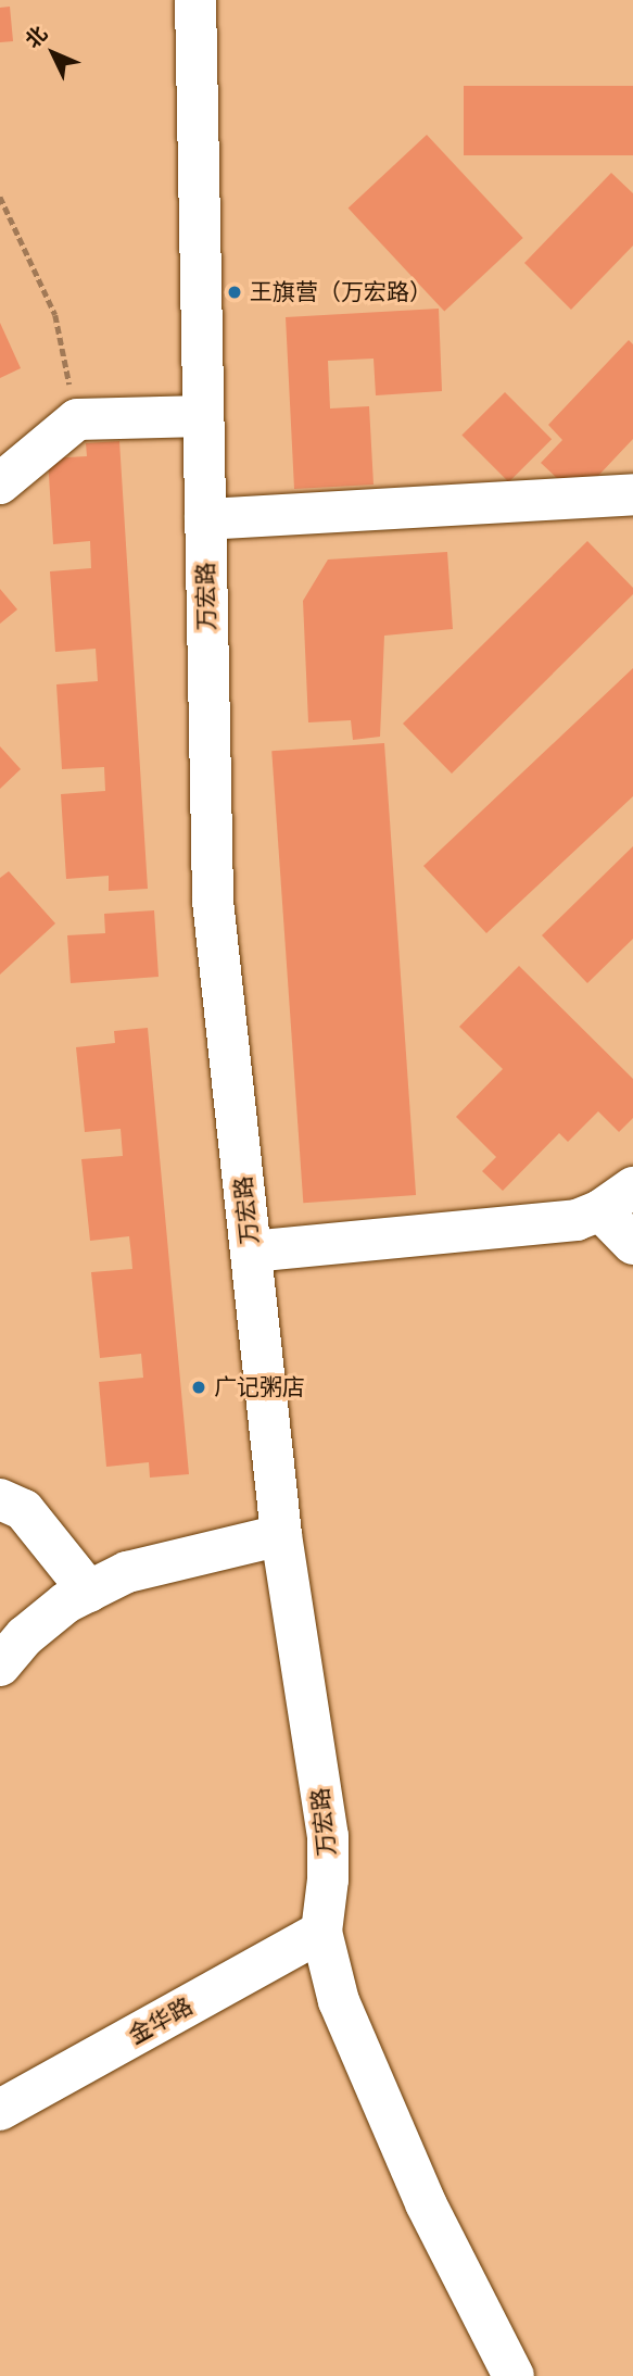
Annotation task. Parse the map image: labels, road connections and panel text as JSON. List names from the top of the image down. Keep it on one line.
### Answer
{"streets":{"street":["万宏路","金华路"]},"crossings":[["万宏路","金华路"]],"places":["王旗营（万宏路）","广记粥店"],"north":"top left"}
